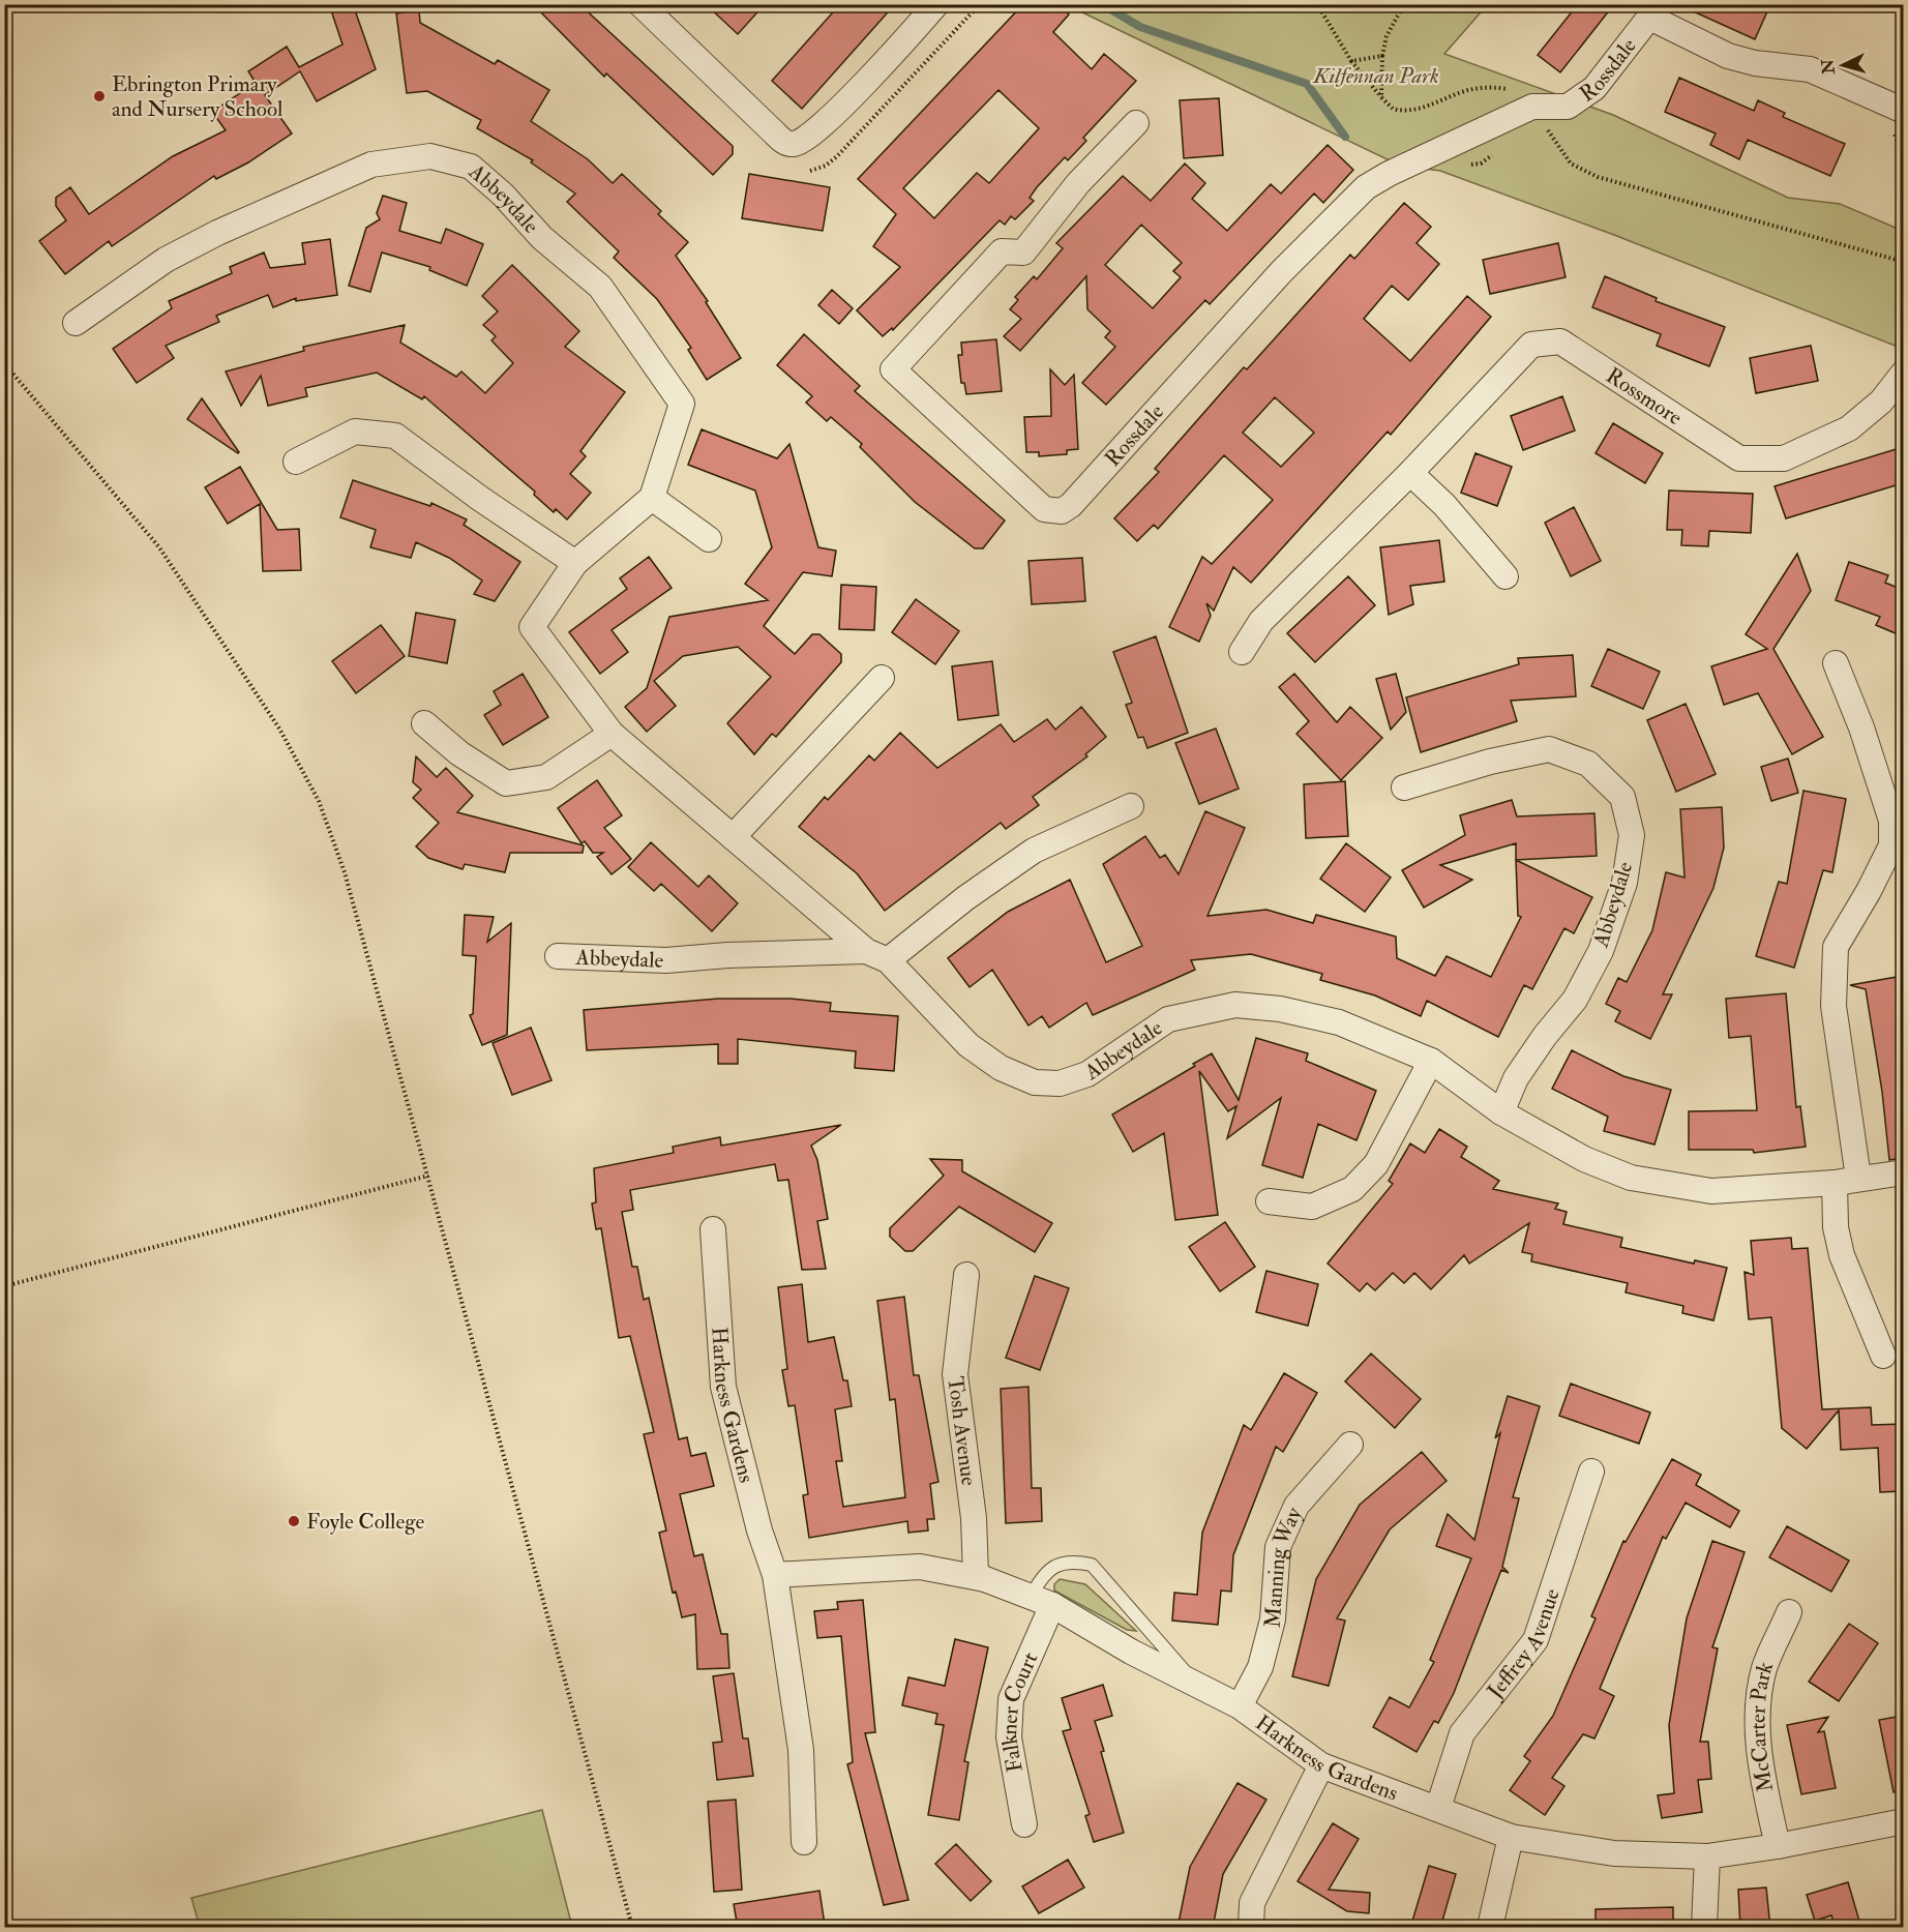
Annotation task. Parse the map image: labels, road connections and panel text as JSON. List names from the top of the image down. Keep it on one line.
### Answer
{"streets":{"street":["Rossdale","Abbeydale","Rossmore","Harkness Gardens","Tosh Avenue","Manning Way","Jeffrey Avenue","Falkner Court","McCarter Park"]},"crossings":[["Harkness Gardens","Tosh Avenue"],["Harkness Gardens","Manning Way"],["Harkness Gardens","Jeffrey Avenue"],["Harkness Gardens","Falkner Court"],["Harkness Gardens","McCarter Park"]],"parks":["Kilfennan Park"],"places":["Ebrington Primary and Nursery School","Foyle College"],"north":"left"}
